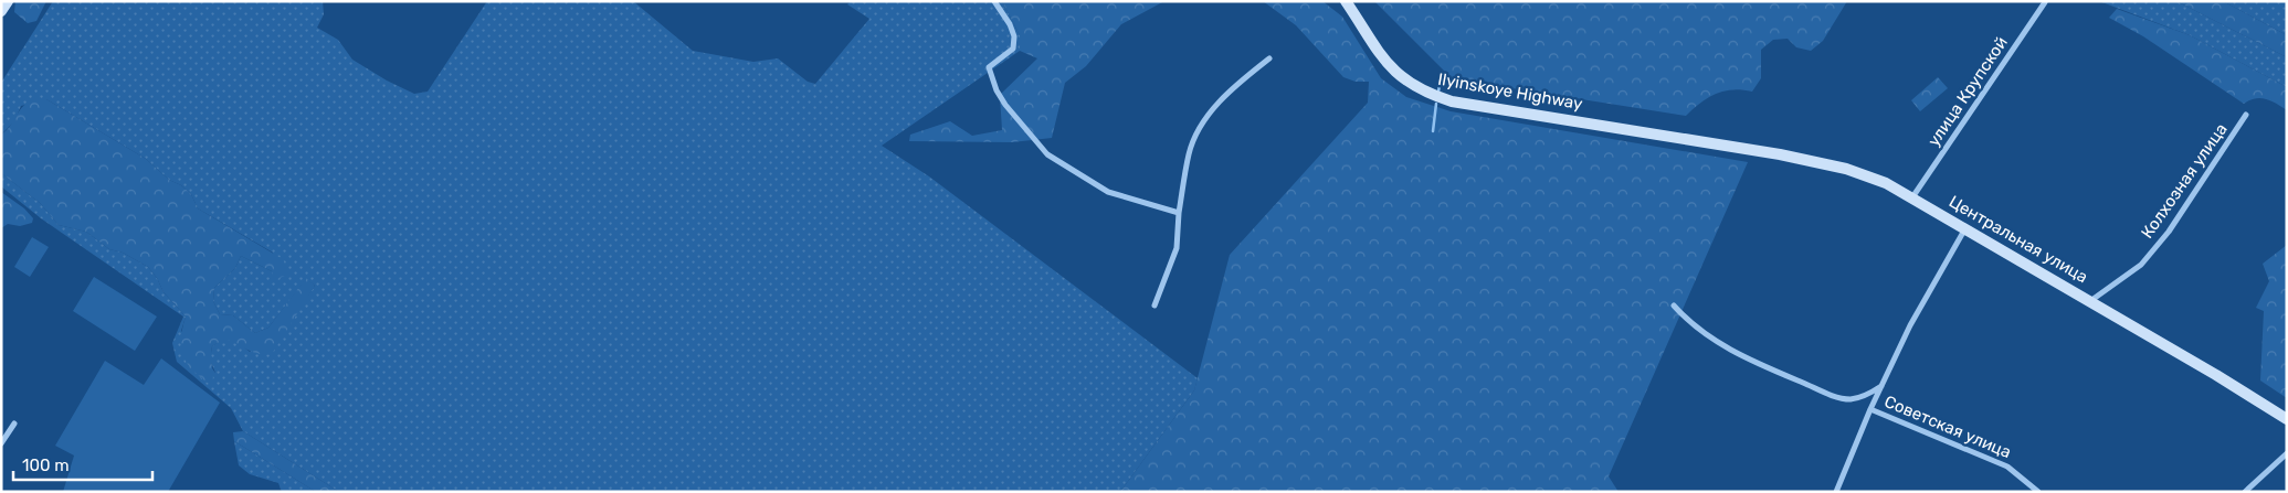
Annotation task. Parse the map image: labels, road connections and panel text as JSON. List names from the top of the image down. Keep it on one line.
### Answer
{"streets":{"main road":["Ilyinskoye Highway","Центральная улица"],"street":["улица Крупской","Колхозная улица","Советская улица"]},"crossings":[["Ilyinskoye Highway","Центральная улица"],["улица Крупской","Центральная улица"],["Колхозная улица","Центральная улица"]],"scale_bar":"100 m"}
